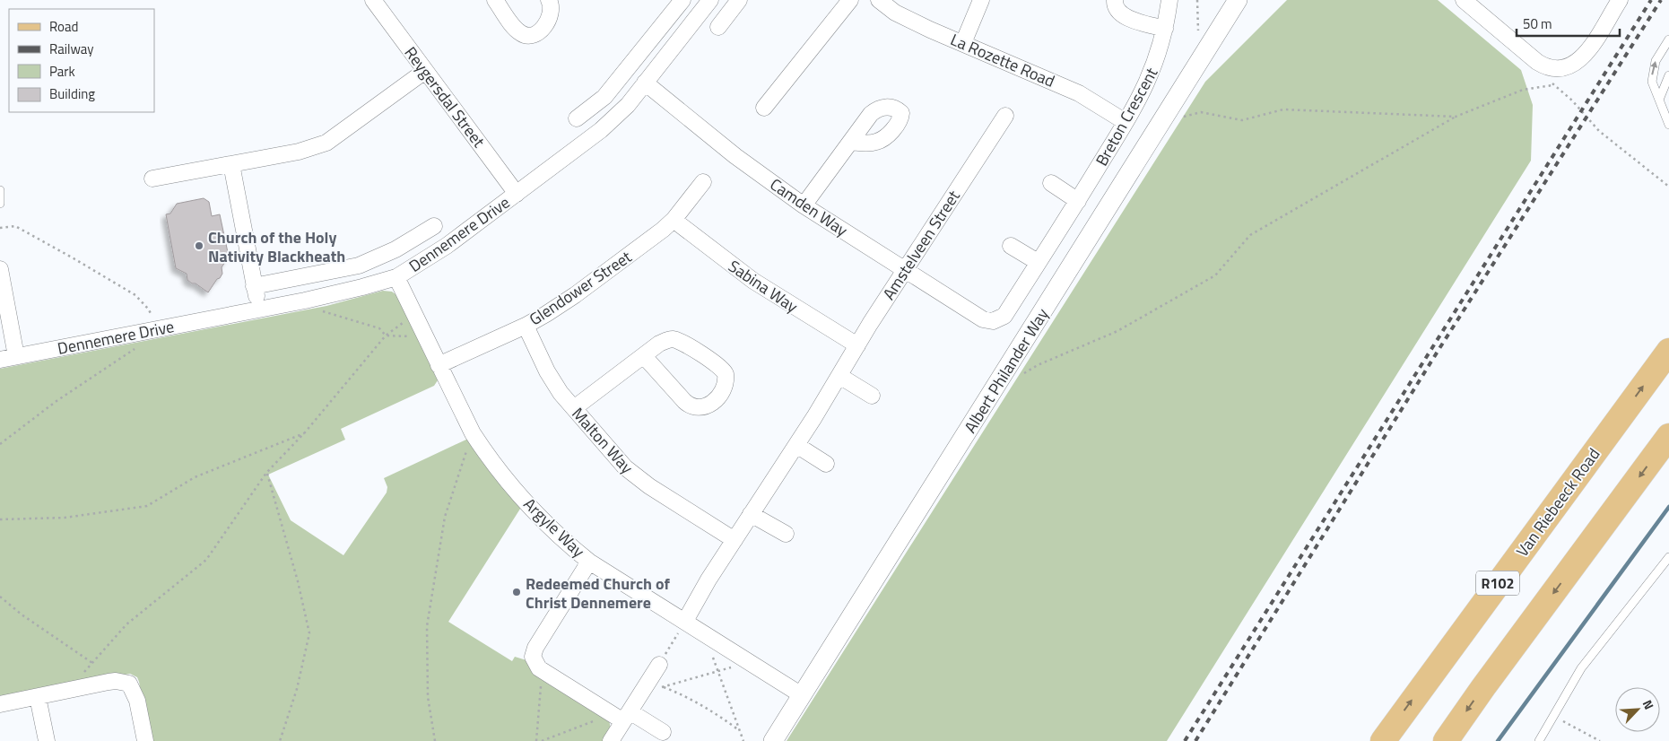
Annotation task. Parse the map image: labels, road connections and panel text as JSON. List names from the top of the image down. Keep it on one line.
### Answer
{"streets":{"main road":["Van Riebeeck Road","R102"],"street":["La Rozette Road","Reygersdal Street","Breton Crescent","Camden Way","Dennemere Drive","Amstelveen Street","Sabina Way","Glendower Street","Albert Philander Way","Malton Way","Argyle Way"]},"crossings":[["La Rozette Road","Breton Crescent"],["Reygersdal Street","Dennemere Drive"],["Breton Crescent","Camden Way"],["Camden Way","Dennemere Drive"],["Camden Way","Amstelveen Street"],["Dennemere Drive","Argyle Way"],["Amstelveen Street","Sabina Way"],["Amstelveen Street","Malton Way"],["Amstelveen Street","Argyle Way"],["Sabina Way","Glendower Street"],["Glendower Street","Malton Way"],["Glendower Street","Argyle Way"],["Albert Philander Way","Argyle Way"]],"places":["Church of the Holy Nativity Blackheath","Redeemed Church of Christ Dennemere"],"legend":["Road","Railway","Park","Building"],"scale_bar":"50 m","north":"top right"}
